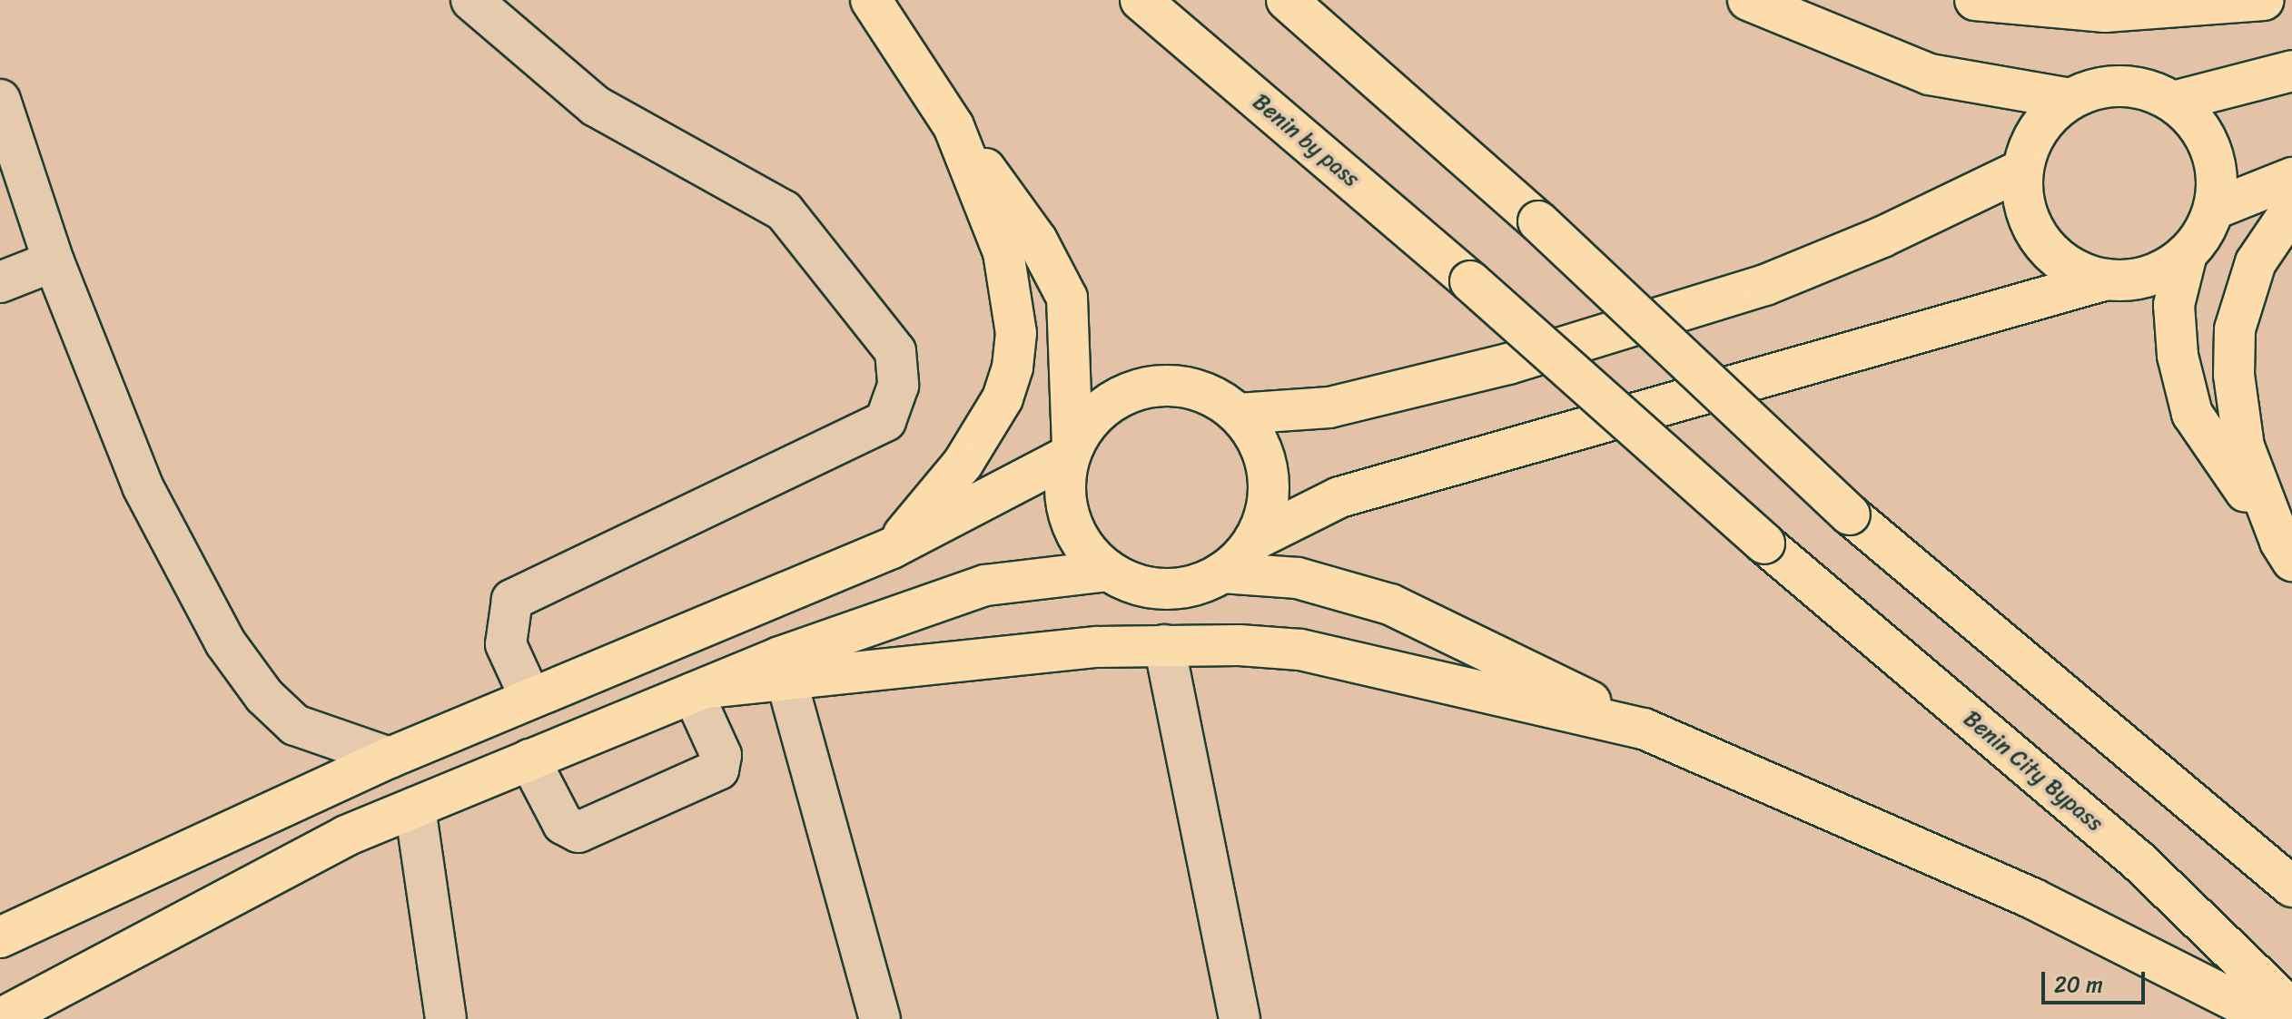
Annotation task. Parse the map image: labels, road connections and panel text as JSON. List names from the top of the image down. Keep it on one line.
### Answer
{"streets":{"highway":["Benin by pass","Benin City Bypass"]},"crossings":[["Benin by pass","Benin City Bypass"]],"scale_bar":"20 m"}
